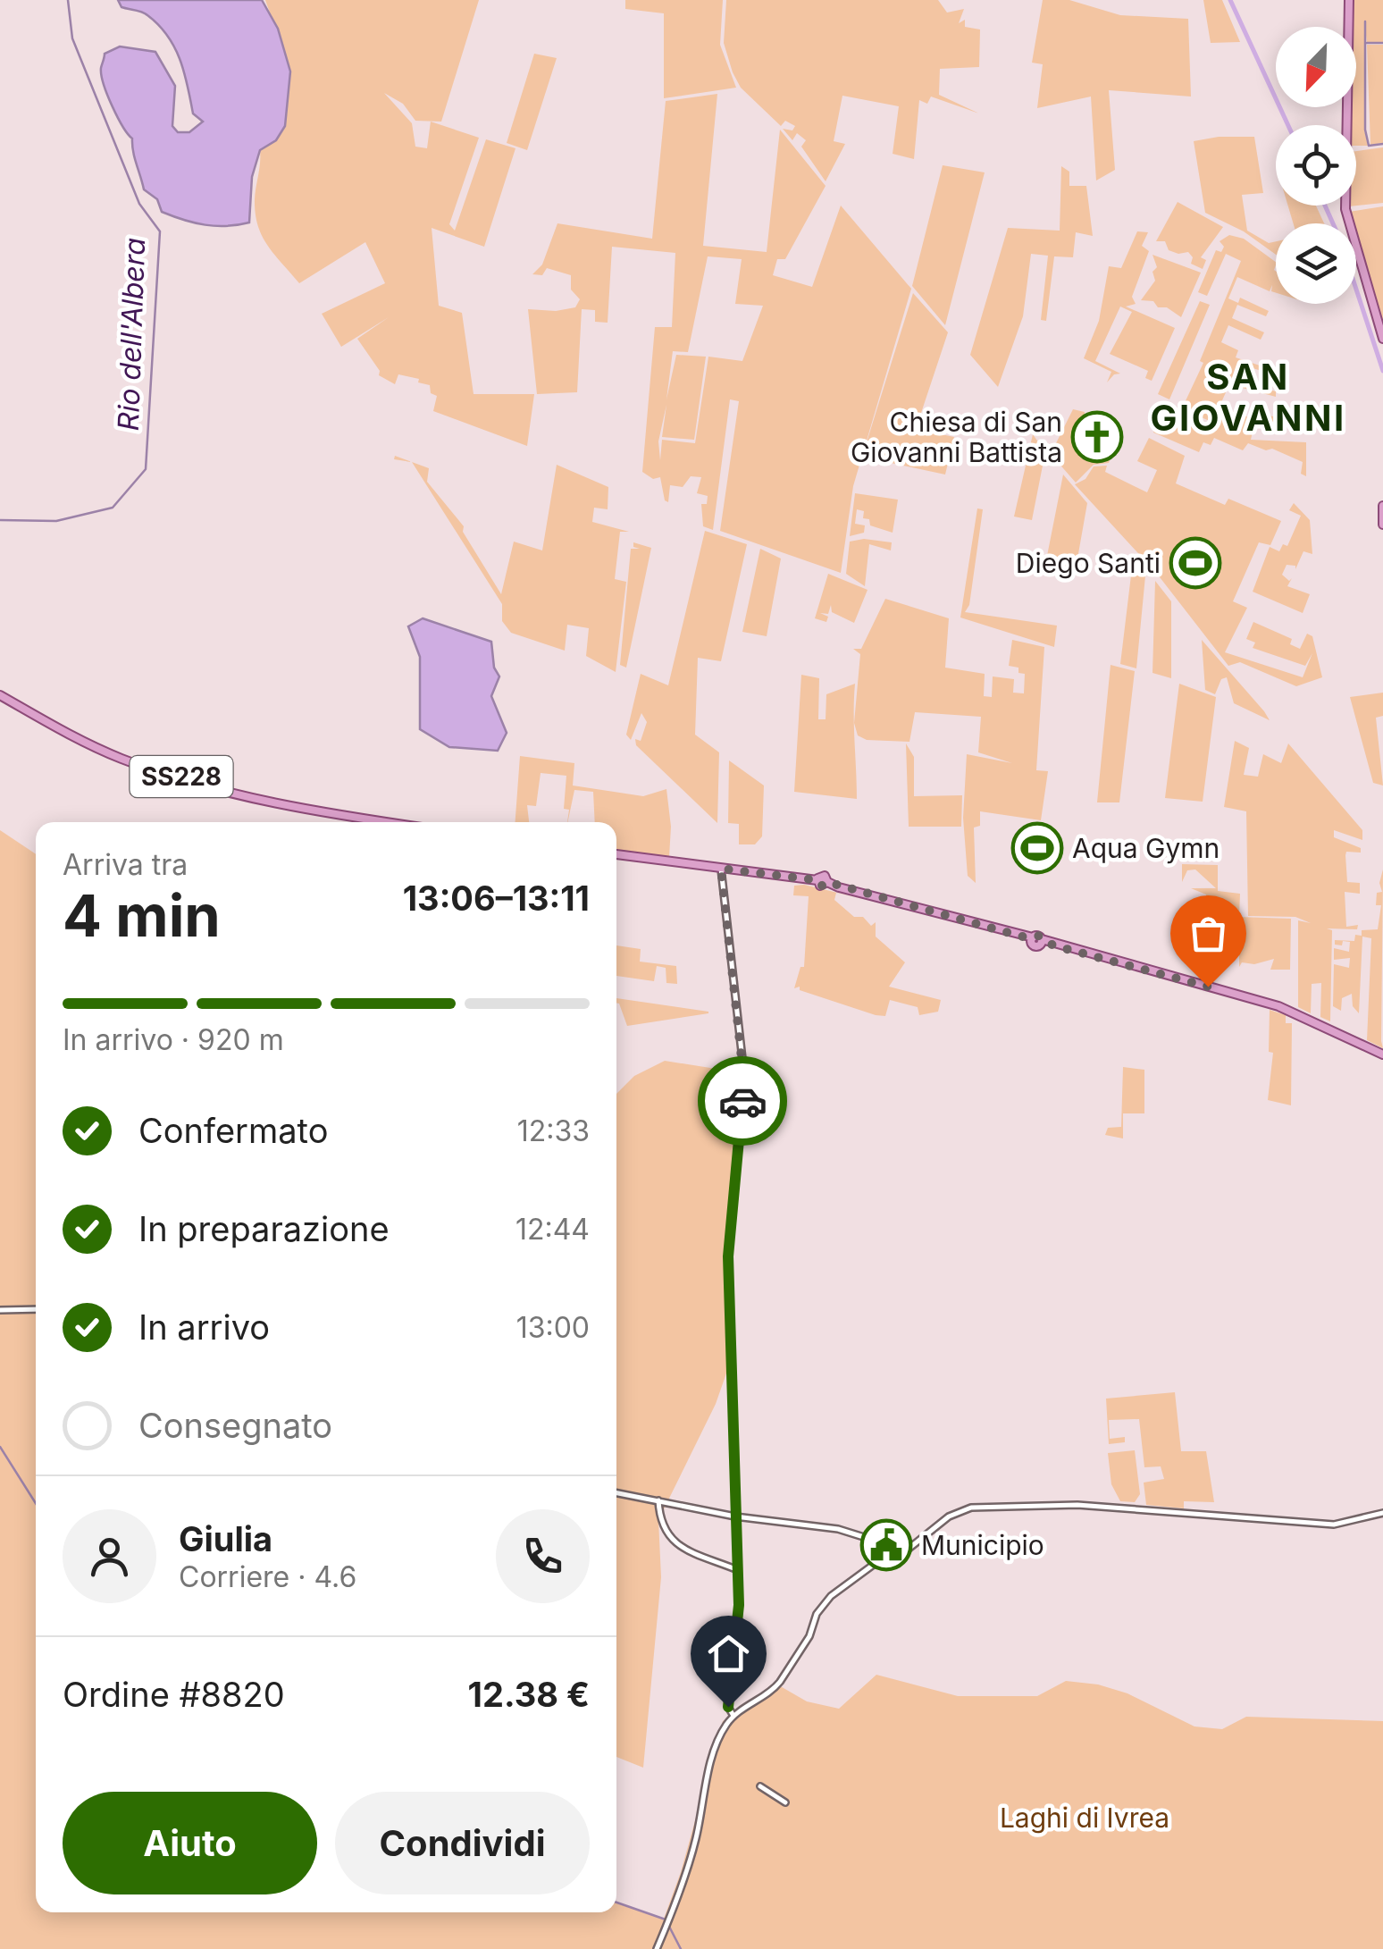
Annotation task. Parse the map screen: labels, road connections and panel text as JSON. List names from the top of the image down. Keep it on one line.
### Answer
{"streets":{"main road":["SS228"]},"districts":["SAN GIOVANNI"],"water":["Rio dell'Albera"],"parks":["Laghi di Ivrea"],"places":{"church":["Chiesa di San Giovanni Battista"],"sports":["Diego Santi","Aqua Gymn"],"public building":["Municipio"]},"north":"bottom left","page":{"heading":["4 min","Arriva tra","13:06–13:11"],"panel":["Giulia","Corriere · 4.6","Ordine #8820","12.38 €"],"bar":"In arrivo · 920 m","list":[["Confermato","12:33"],["In preparazione","12:44"],["In arrivo","13:00"],"Consegnato"],"buttons":["Aiuto","Condividi"]}}
